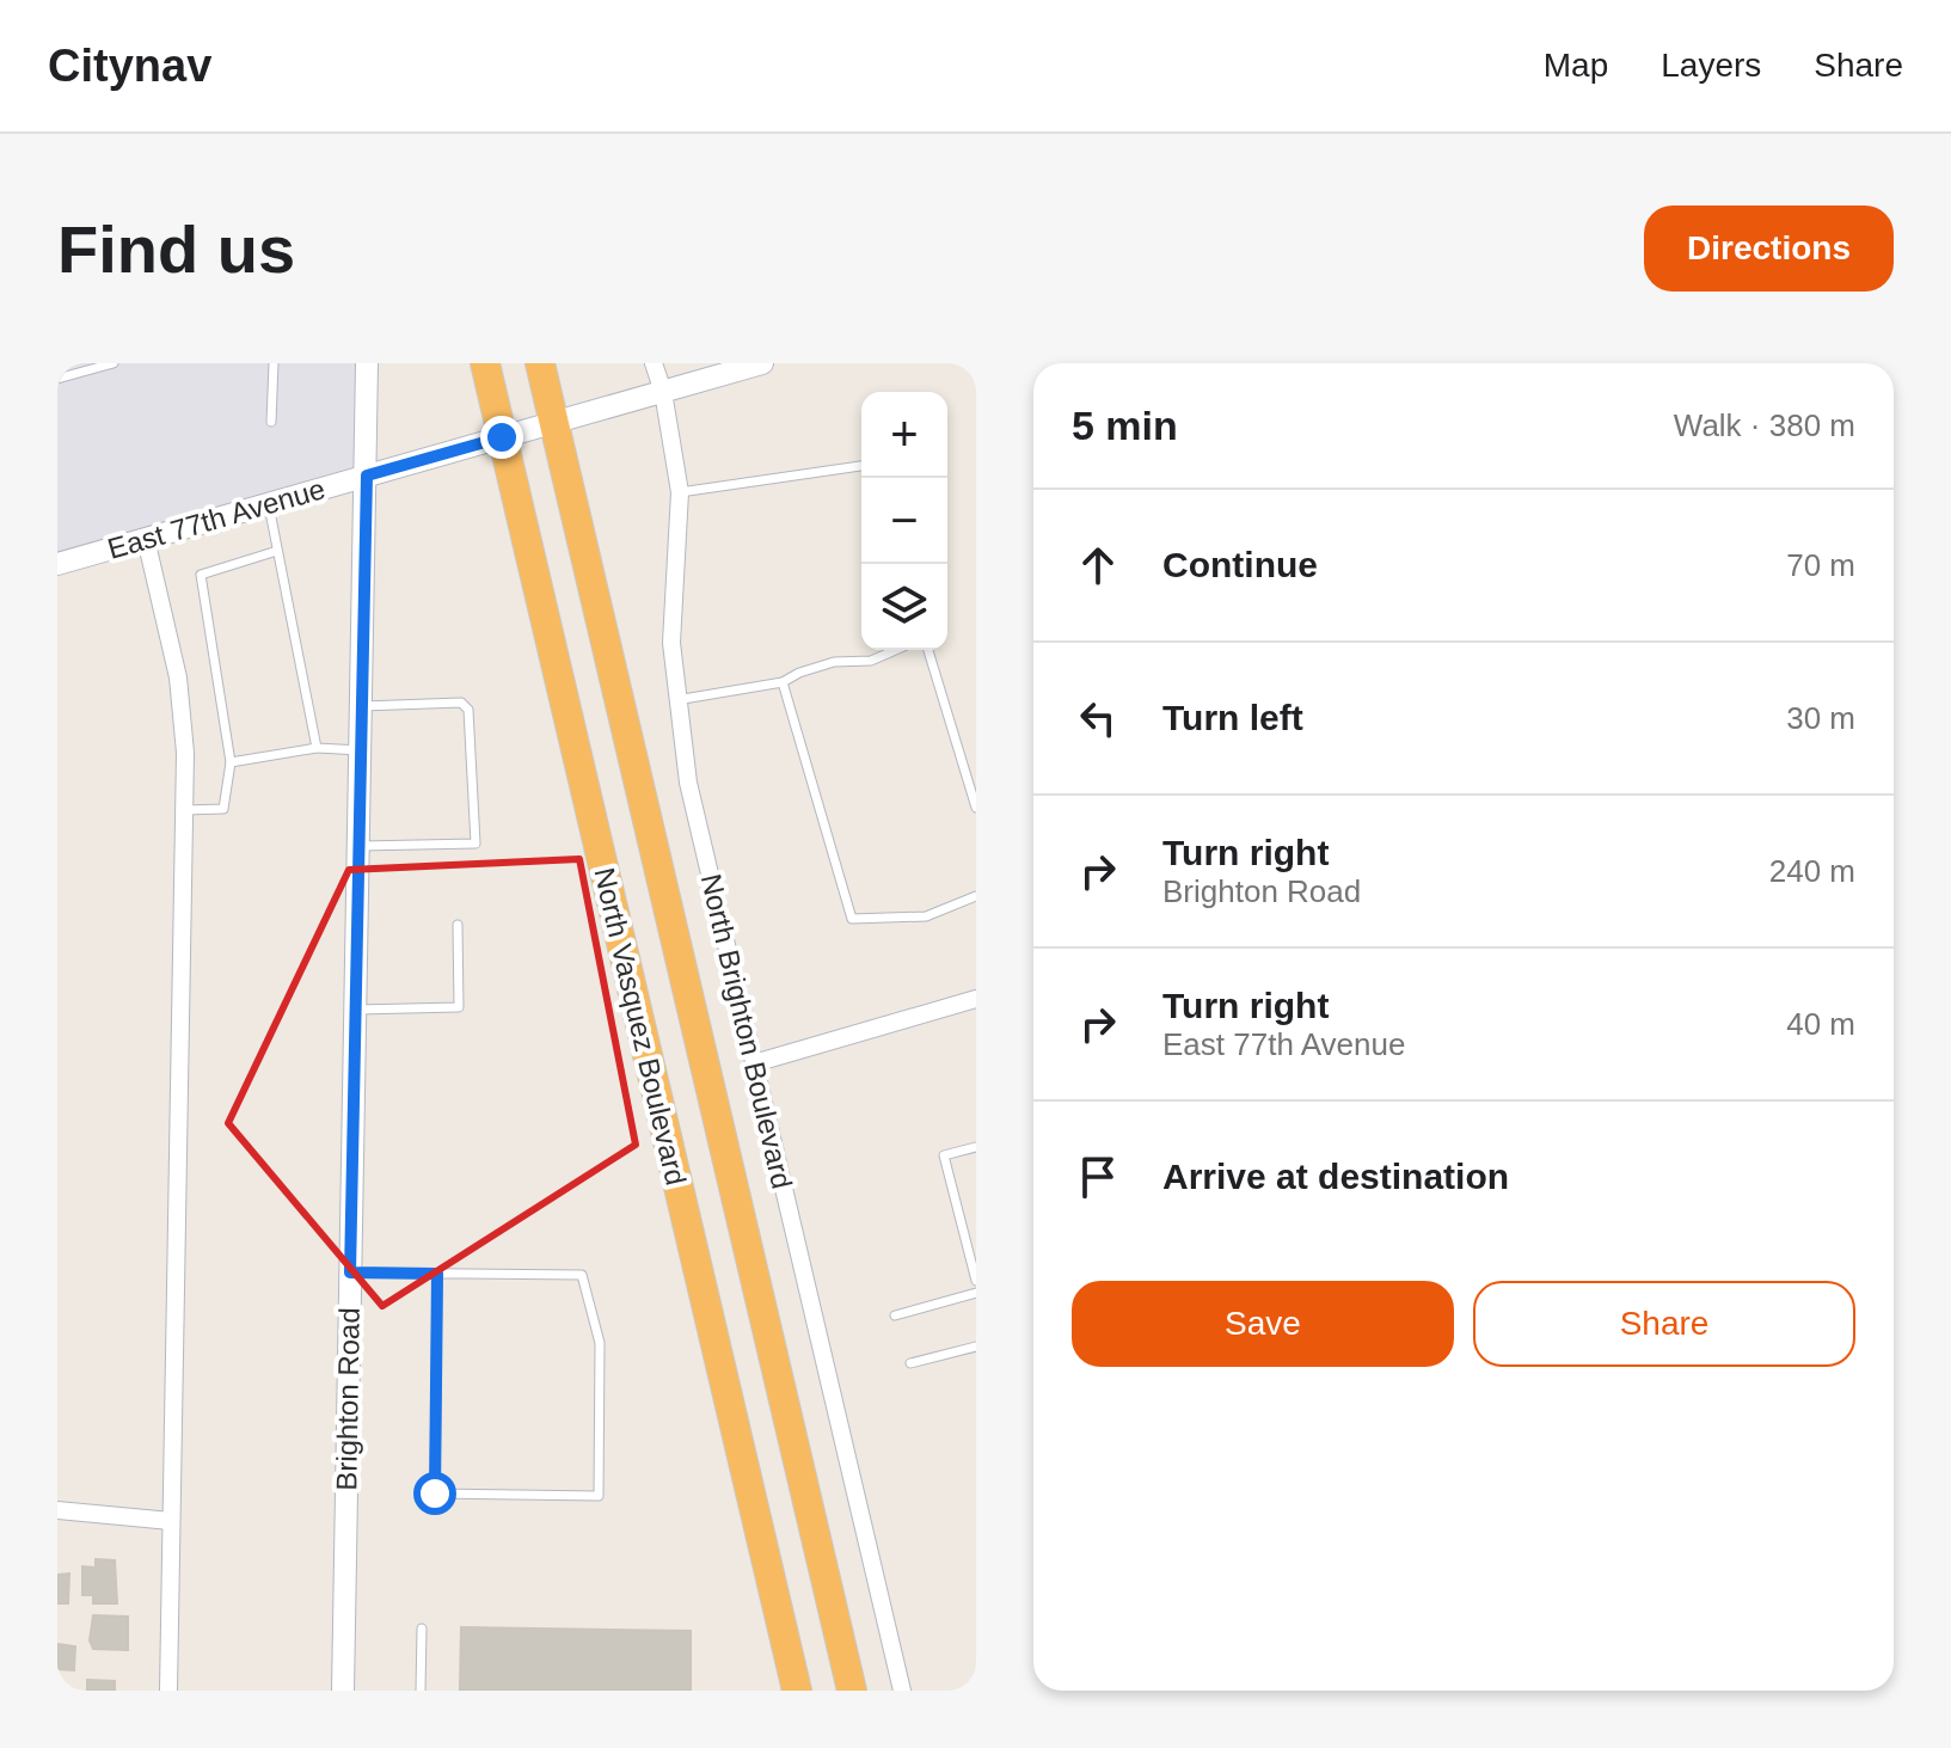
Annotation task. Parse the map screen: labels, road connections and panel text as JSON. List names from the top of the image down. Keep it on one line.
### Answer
{"streets":{"highway":["North Vasquez Boulevard"],"street":["East 77th Avenue","North Brighton Boulevard","Brighton Road"]},"crossings":[["East 77th Avenue","North Vasquez Boulevard"],["East 77th Avenue","North Brighton Boulevard"],["East 77th Avenue","Brighton Road"]],"page":{"header":"Citynav","nav":["Map","Layers","Share"],"buttons":["Directions",["Save","Share"]],"title":"Find us","heading":["5 min","Walk · 380 m"],"map_buttons":["+","−"],"list":[["Continue","70 m"],["Turn left","30 m"],["Turn right","Brighton Road","240 m"],["Turn right","East 77th Avenue","40 m"],"Arrive at destination"]}}
